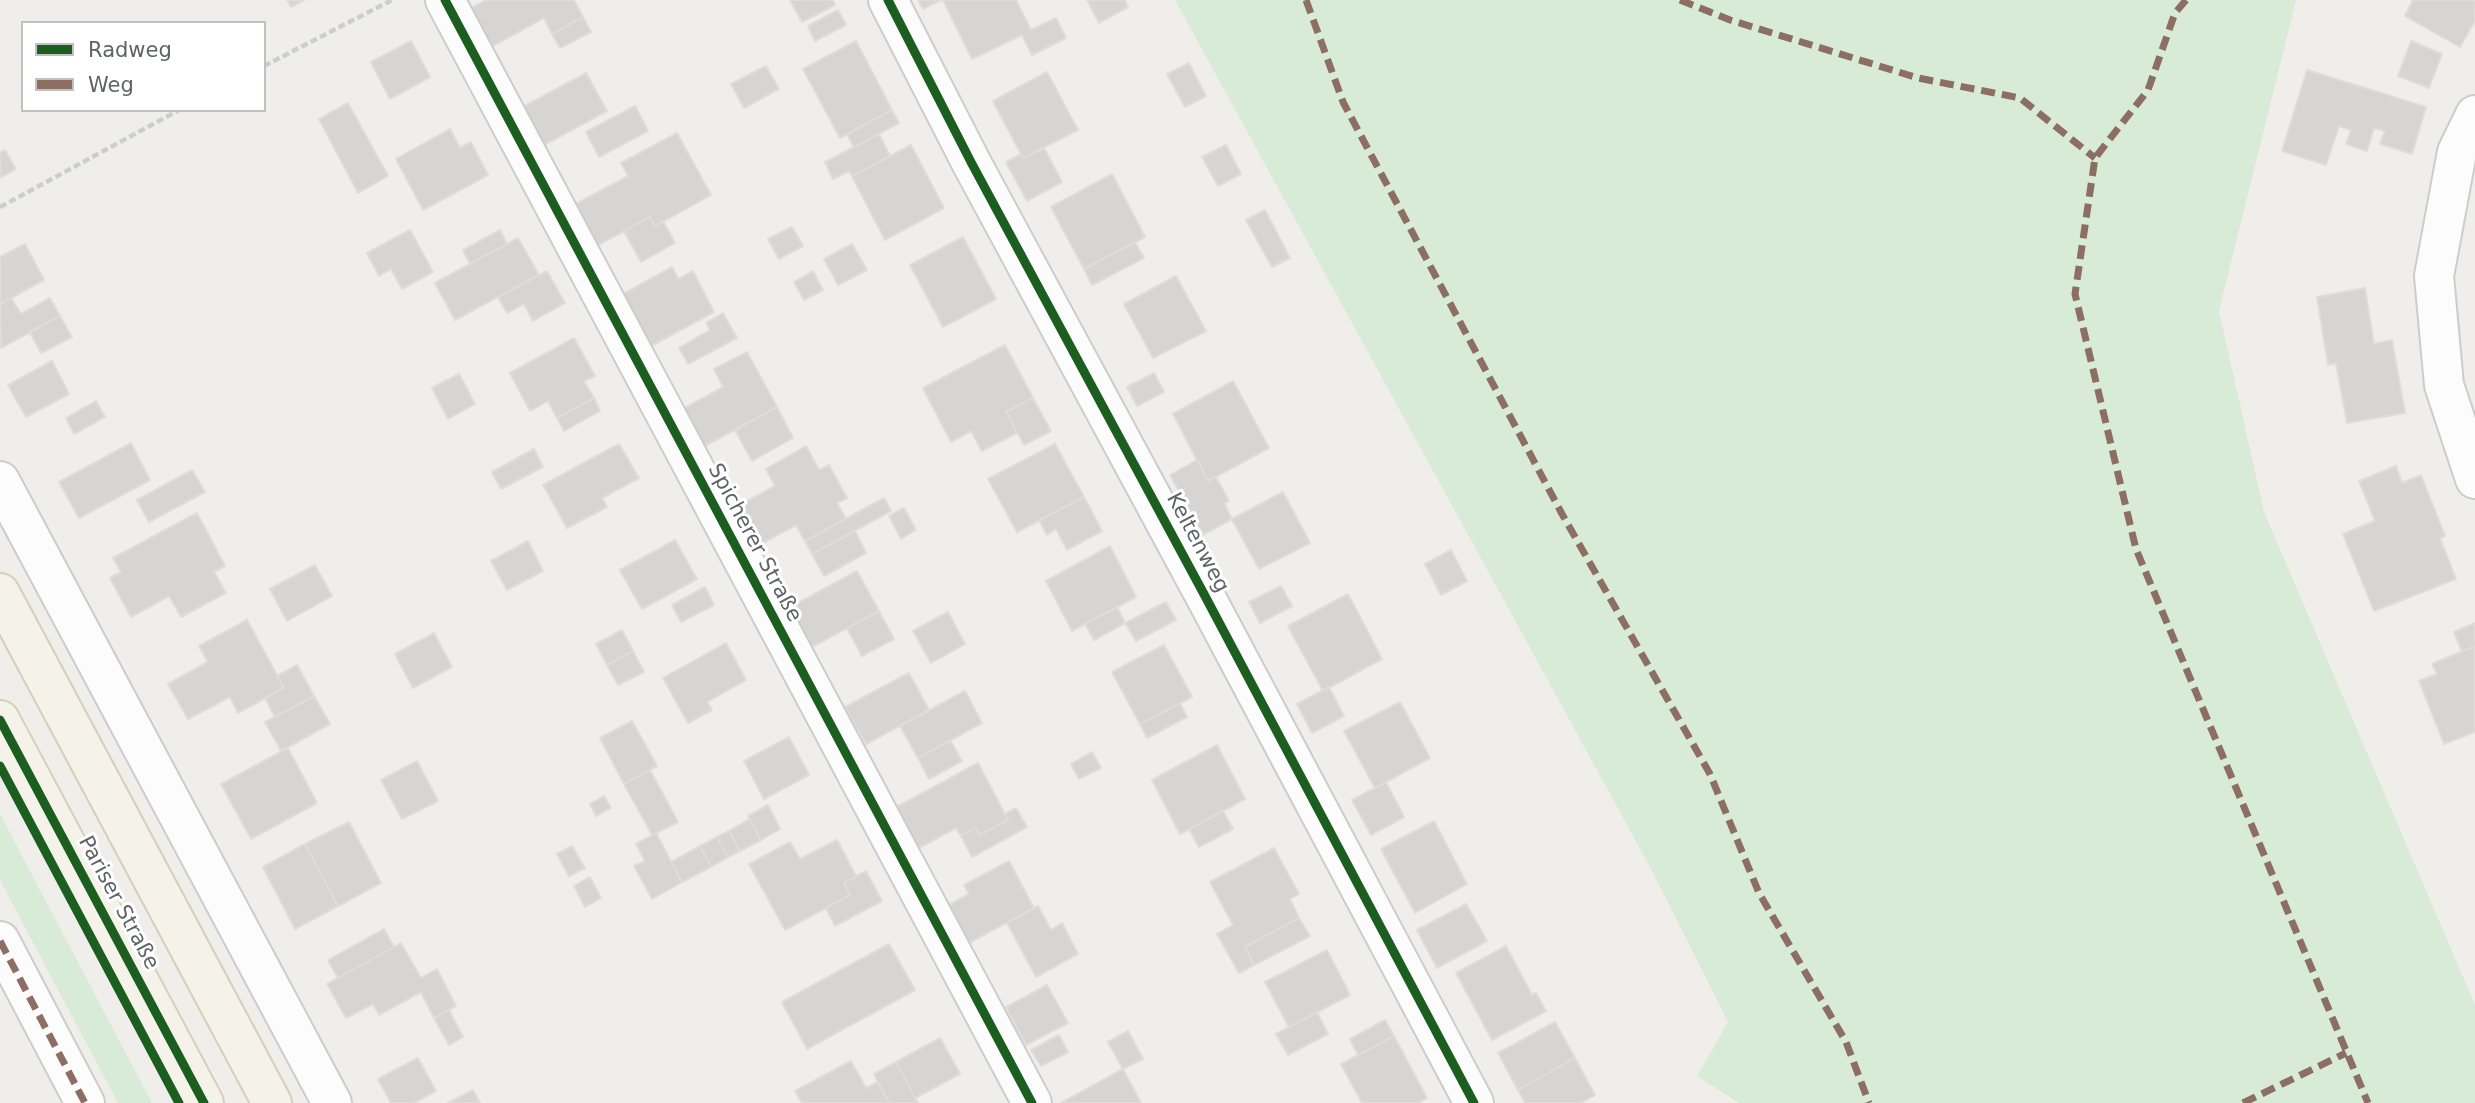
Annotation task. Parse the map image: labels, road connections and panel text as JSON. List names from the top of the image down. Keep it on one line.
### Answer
{"streets":{"main road":["Pariser Straße"],"street":["Spicherer Straße","Keltenweg"]},"legend":["Radweg","Weg"]}
